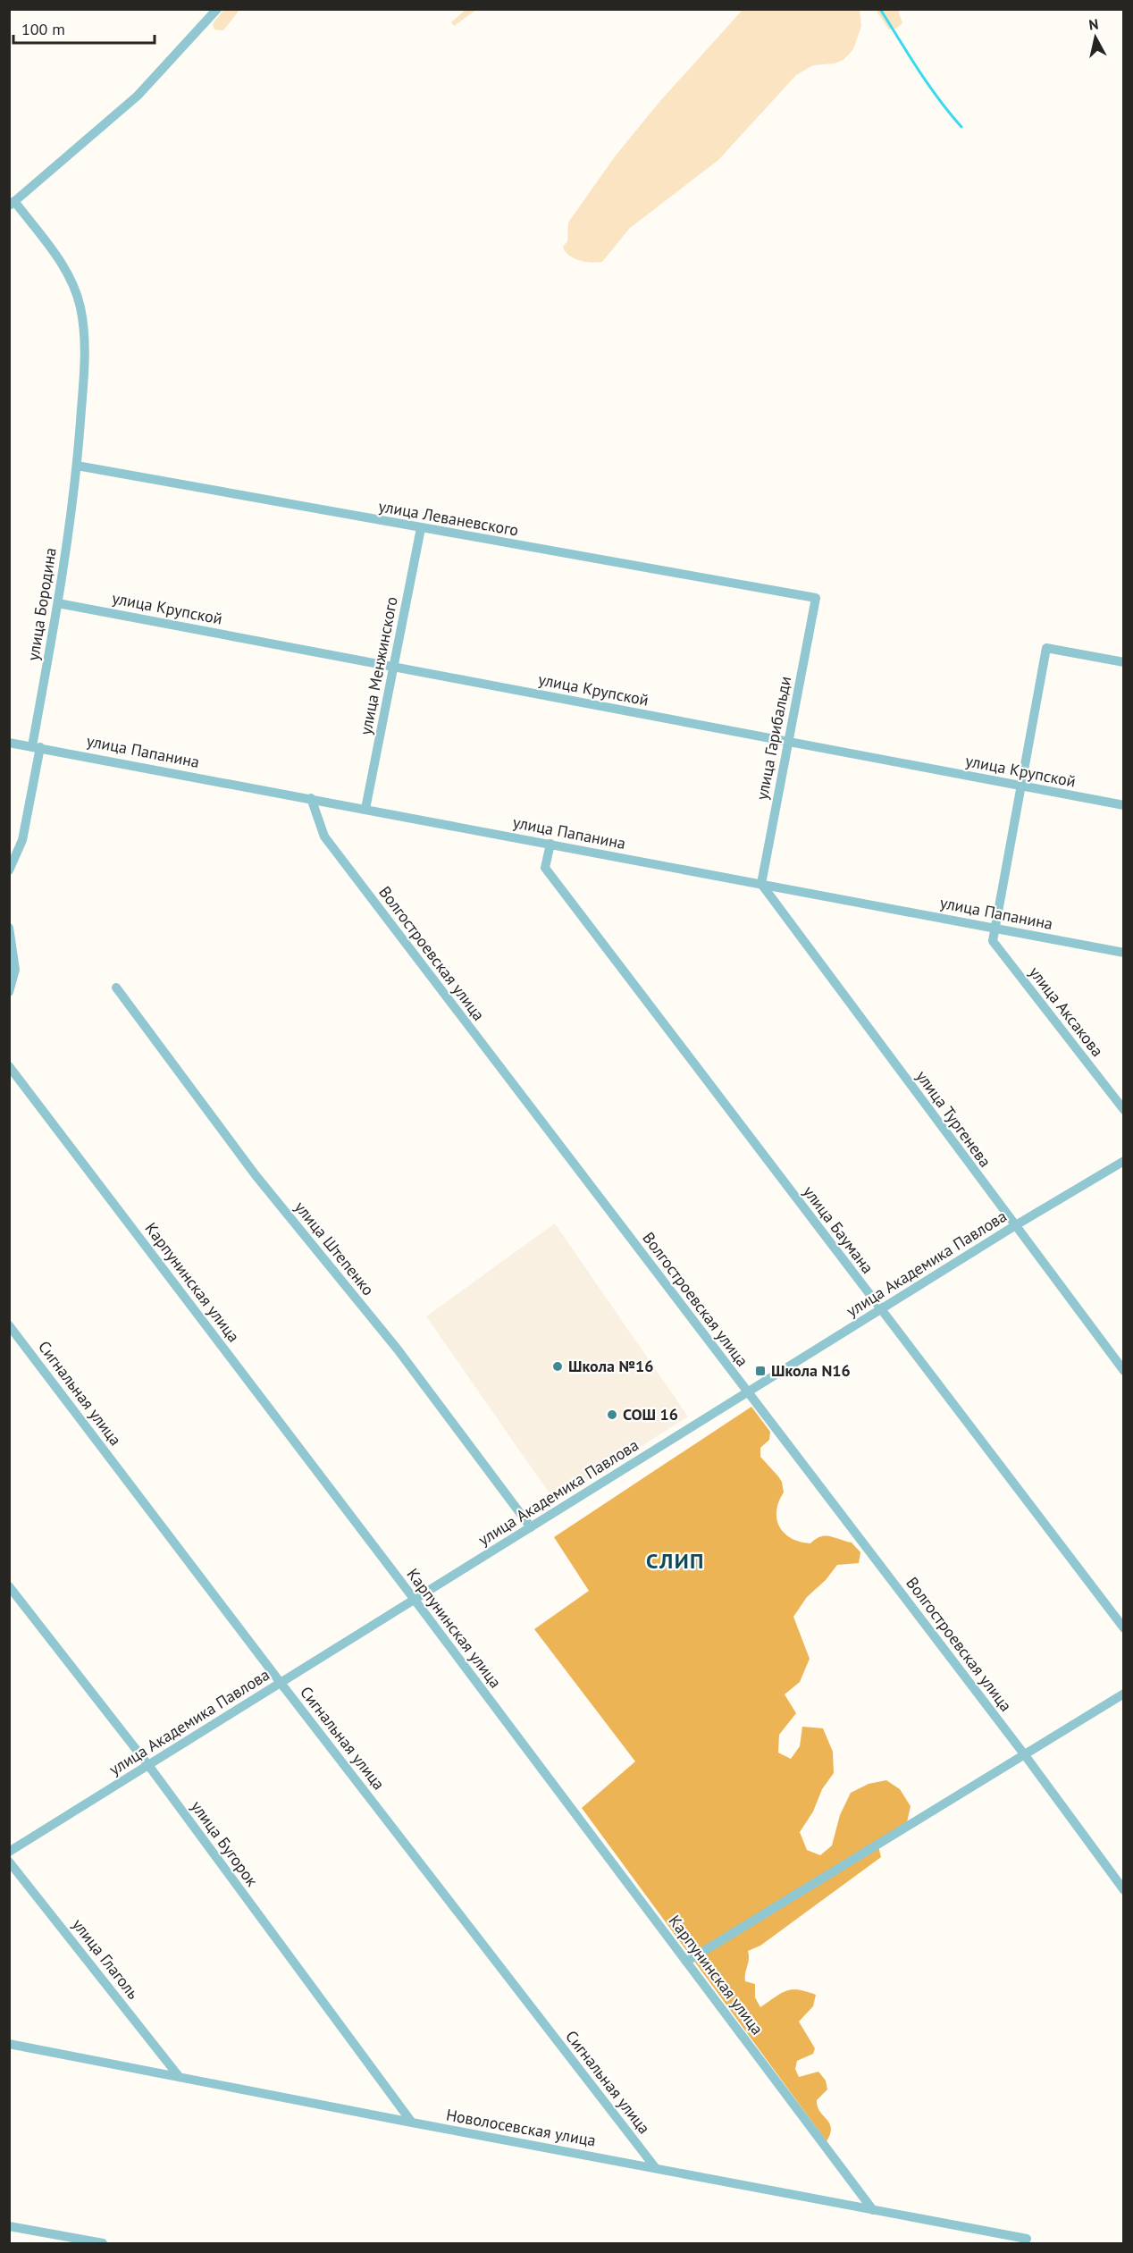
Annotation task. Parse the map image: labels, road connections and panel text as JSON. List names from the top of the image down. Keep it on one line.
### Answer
{"streets":{"street":["улица Леваневского","улица Бородина","улица Крупской","улица Менжинского","улица Гарибальди","улица Папанина","Волгостроевская улица","улица Аксакова","улица Тургенева","улица Баумана","улица Штепенко","улица Академика Павлова","Карпунинская улица","Сигнальная улица","улица Бугорок","улица Глаголь","Новолосевская улица"]},"crossings":[["улица Леваневского","улица Бородина"],["улица Леваневского","улица Менжинского"],["улица Леваневского","улица Гарибальди"],["улица Бородина","улица Крупской"],["улица Бородина","улица Папанина"],["улица Крупской","улица Менжинского"],["улица Крупской","улица Гарибальди"],["улица Менжинского","улица Папанина"],["улица Гарибальди","улица Папанина"],["улица Гарибальди","улица Тургенева"],["улица Папанина","Волгостроевская улица"],["улица Папанина","улица Аксакова"],["улица Папанина","улица Тургенева"],["улица Папанина","улица Баумана"],["Волгостроевская улица","улица Академика Павлова"],["улица Тургенева","улица Академика Павлова"],["улица Баумана","улица Академика Павлова"],["улица Штепенко","улица Академика Павлова"],["улица Академика Павлова","Карпунинская улица"],["улица Академика Павлова","Сигнальная улица"],["улица Академика Павлова","улица Бугорок"],["Карпунинская улица","Новолосевская улица"],["Сигнальная улица","Новолосевская улица"],["улица Бугорок","Новолосевская улица"],["улица Глаголь","Новолосевская улица"]],"districts":["СЛИП"],"places":{"other":["Школа №16","СОШ 16"],"transit":["Школа N16"]},"scale_bar":"100 m","north":"top"}
